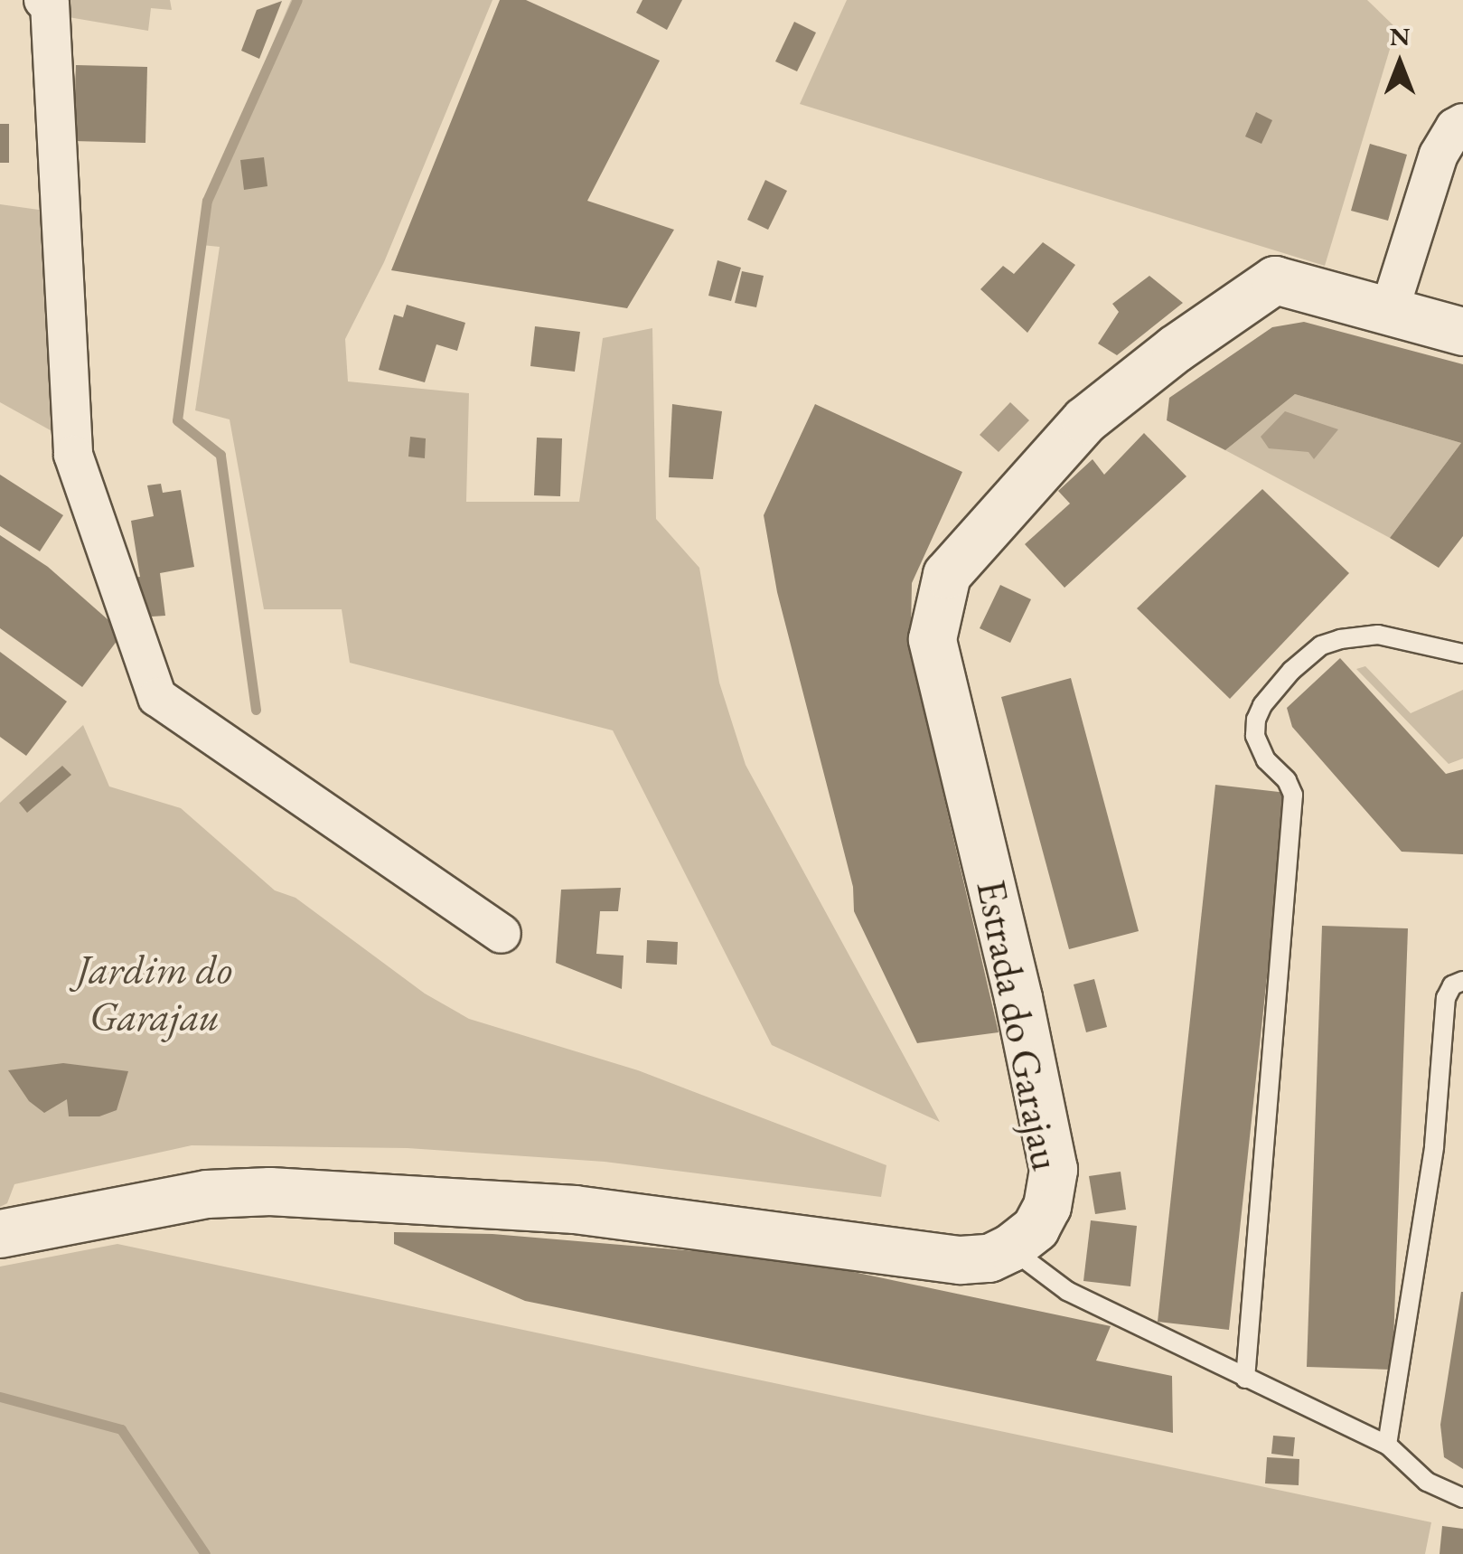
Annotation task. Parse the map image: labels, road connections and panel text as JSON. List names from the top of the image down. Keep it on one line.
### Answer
{"streets":{"street":["Estrada do Garajau"]},"parks":["Jardim do Garajau"],"north":"top"}
